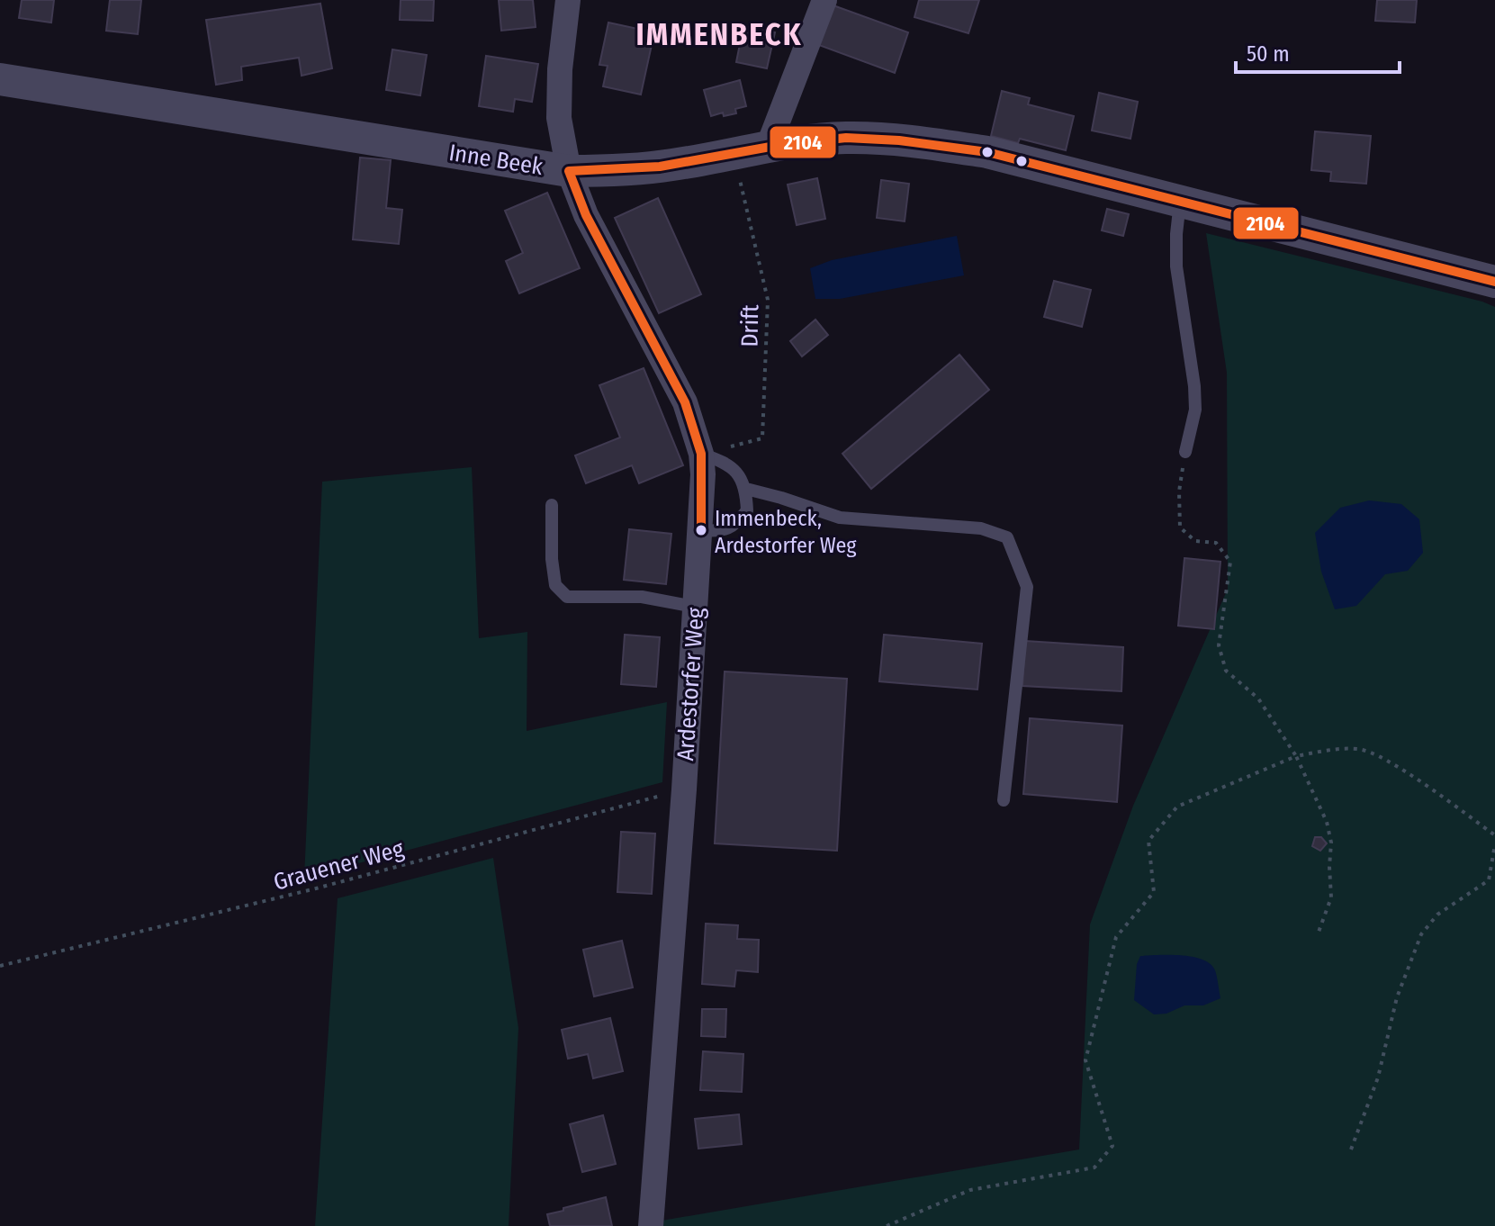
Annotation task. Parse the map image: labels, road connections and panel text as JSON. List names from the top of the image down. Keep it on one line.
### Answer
{"streets":{"street":["Inne Beek","Ardestorfer Weg"],"path":["Drift","Grauener Weg"]},"crossings":[["Inne Beek","Drift"],["Inne Beek","Ardestorfer Weg"],["Drift","Ardestorfer Weg"],["Ardestorfer Weg","Grauener Weg"]],"districts":["IMMENBECK"],"places":["Immenbeck, Ardestorfer Weg"],"lines":["transit line 2104"],"scale_bar":"50 m"}
